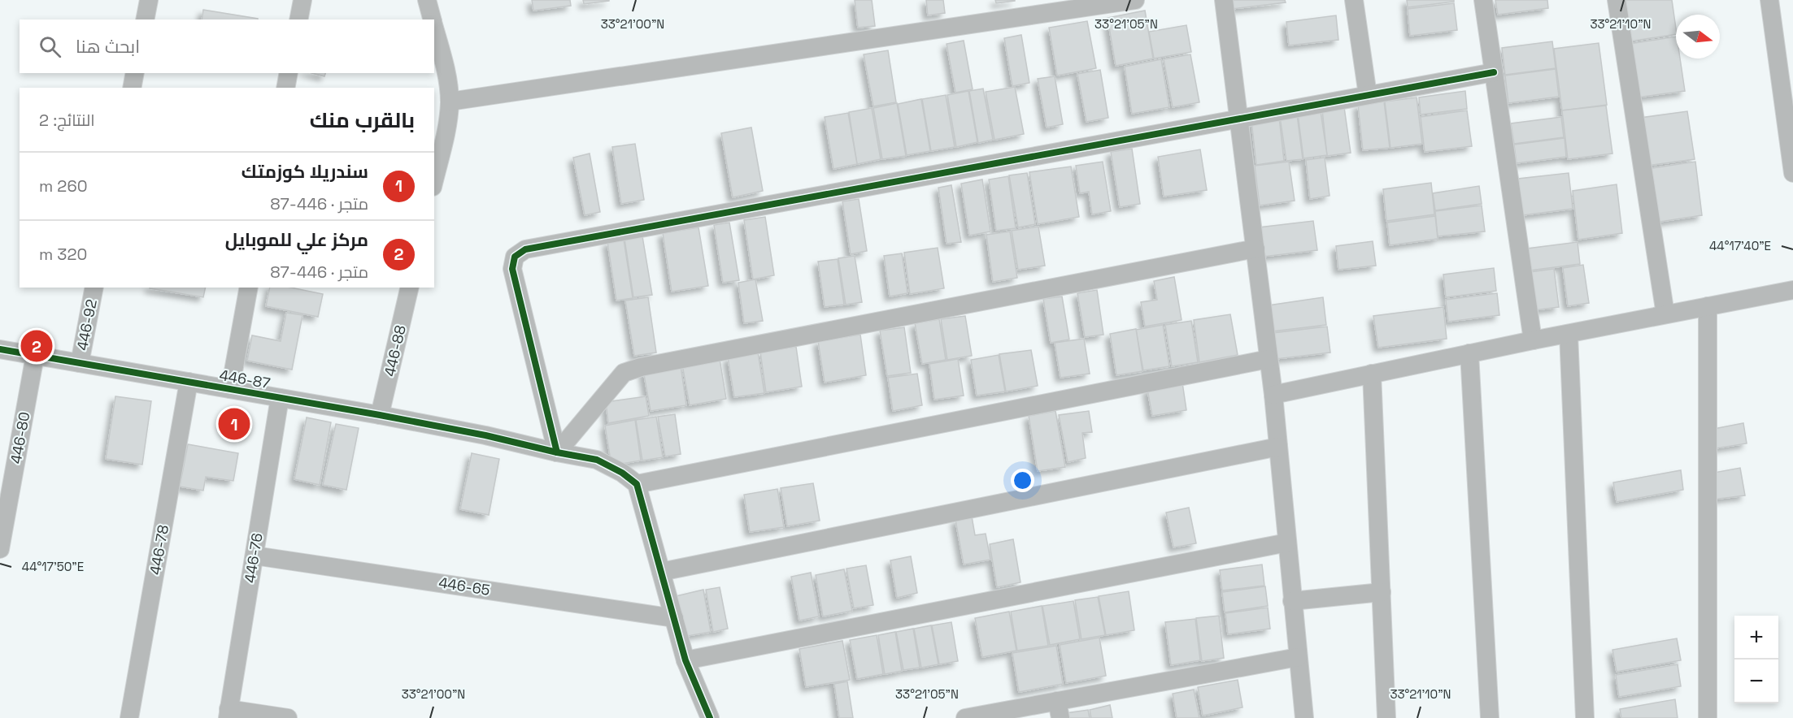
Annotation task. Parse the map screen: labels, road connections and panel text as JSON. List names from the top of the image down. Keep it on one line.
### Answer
{"streets":{"street":["446-92","446-88","446-87","446-80","446-78","446-76","446-65"]},"crossings":[["446-92","446-87"],["446-88","446-87"],["446-87","446-80"],["446-87","446-78"],["446-87","446-76"],["446-76","446-65"]],"north":"right","page":{"search":"ابحث هنا","heading":["بالقرب منك","النتائج: 2"],"list":[{"mark":"1","name":"سندريلا كوزمتك","note":"متجر · 446-87","value":"260 m"},{"mark":"2","name":"مركز علي للموبايل","note":"متجر · 446-87","value":"320 m"}],"pins":["2","1"],"map_buttons":["+","−"]},"coordinates":["33°21'00\"N","33°21'05\"N","33°21'10\"N","44°17'40\"E","44°17'50\"E"]}
